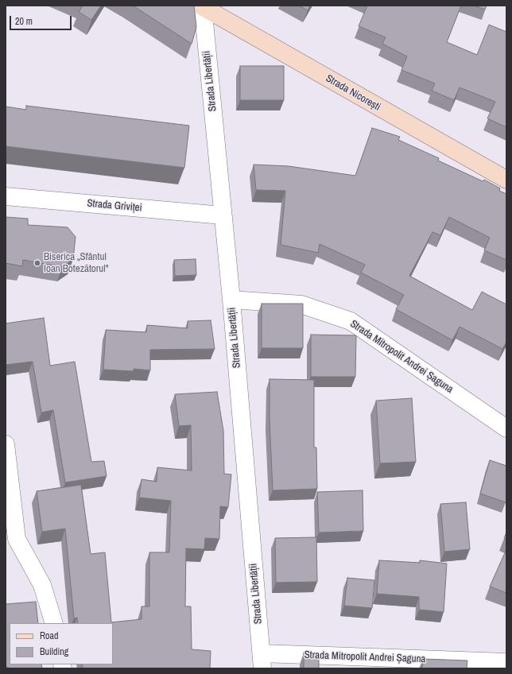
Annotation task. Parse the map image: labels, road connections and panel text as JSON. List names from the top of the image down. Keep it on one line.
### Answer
{"streets":{"main road":["Strada Nicorești"],"street":["Strada Libertății","Strada Griviței","Strada Mitropolit Andrei Șaguna"]},"crossings":[["Strada Libertății","Strada Nicorești"],["Strada Libertății","Strada Griviței"],["Strada Libertății","Strada Mitropolit Andrei Șaguna"]],"places":["Biserica „Sfântul Ioan Botezătorul\""],"legend":["Road","Building"],"scale_bar":"20 m"}
